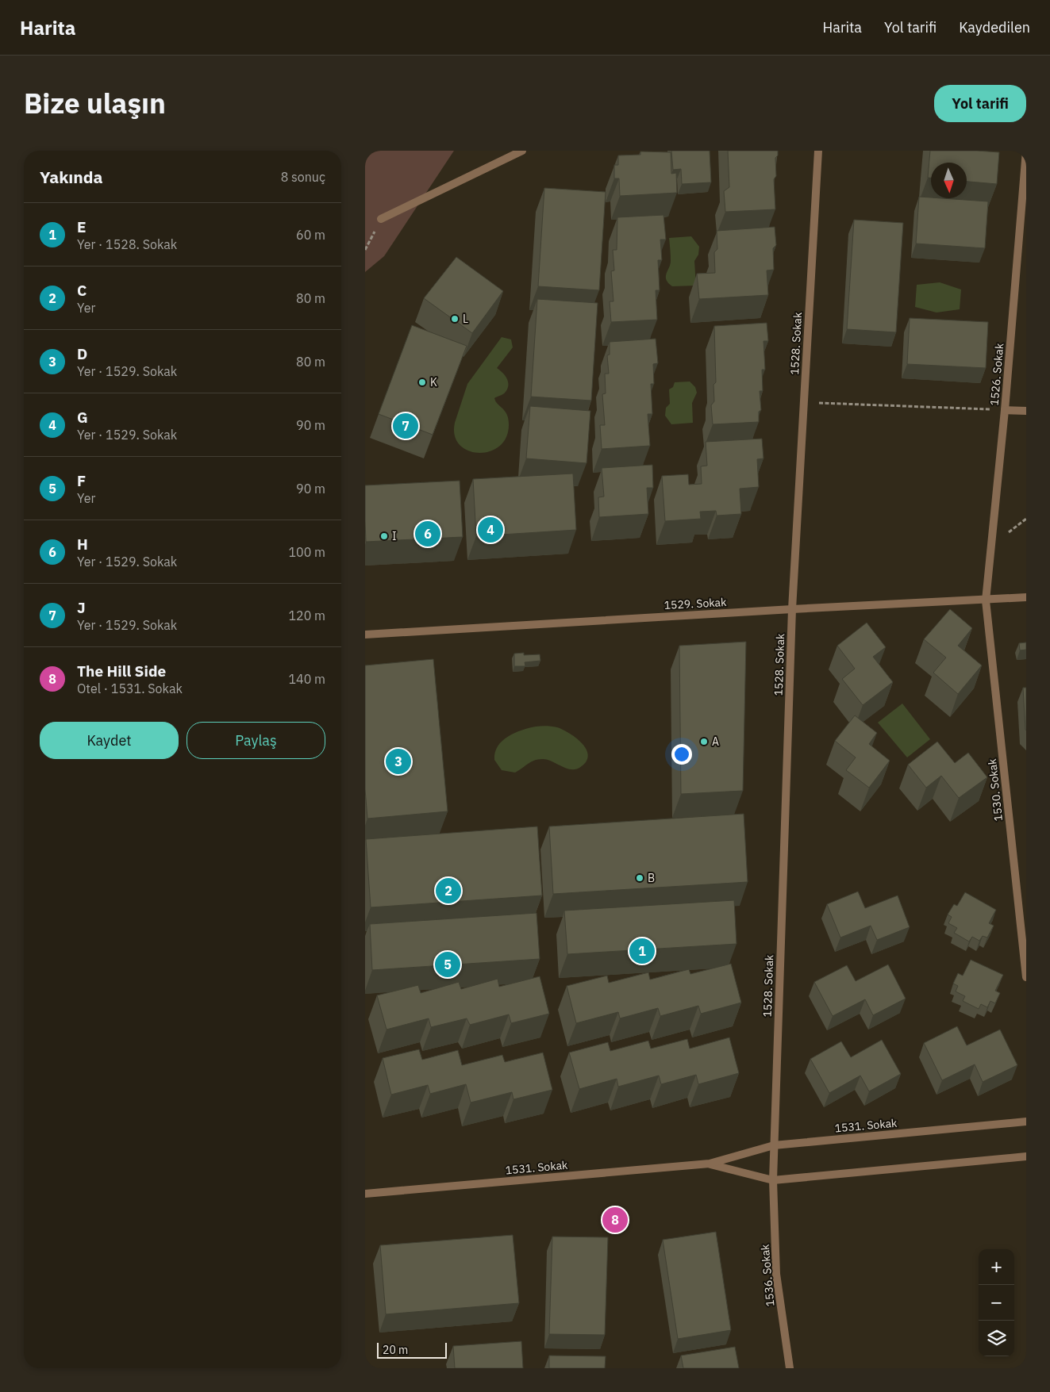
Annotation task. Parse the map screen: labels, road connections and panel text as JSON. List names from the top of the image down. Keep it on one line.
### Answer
{"streets":{"street":["1528. Sokak","1526. Sokak","1529. Sokak","1530. Sokak","1531. Sokak","1536. Sokak"]},"crossings":[["1528. Sokak","1529. Sokak"],["1528. Sokak","1531. Sokak"],["1528. Sokak","1536. Sokak"],["1526. Sokak","1529. Sokak"],["1526. Sokak","1530. Sokak"],["1529. Sokak","1530. Sokak"],["1531. Sokak","1536. Sokak"]],"places":["L","K","I","A","B"],"scale_bar":"20 m","north":"bottom","page":{"header":"Harita","nav":["Harita","Yol tarifi","Kaydedilen"],"title":"Bize ulaşın","buttons":["Yol tarifi",["Kaydet","Paylaş"]],"heading":["Yakında","8 sonuç"],"list":[{"mark":"1","name":"E","note":"Yer · 1528. Sokak","value":"60 m"},{"mark":"2","name":"C","note":"Yer","value":"80 m"},{"mark":"3","name":"D","note":"Yer · 1529. Sokak","value":"80 m"},{"mark":"4","name":"G","note":"Yer · 1529. Sokak","value":"90 m"},{"mark":"5","name":"F","note":"Yer","value":"90 m"},{"mark":"6","name":"H","note":"Yer · 1529. Sokak","value":"100 m"},{"mark":"7","name":"J","note":"Yer · 1529. Sokak","value":"120 m"},{"mark":"8","name":"The Hill Side","note":"Otel · 1531. Sokak","value":"140 m"}],"pins":["7","4","6","3","2","1","5","8"],"map_buttons":["+","−"],"scale":"20 m"}}
